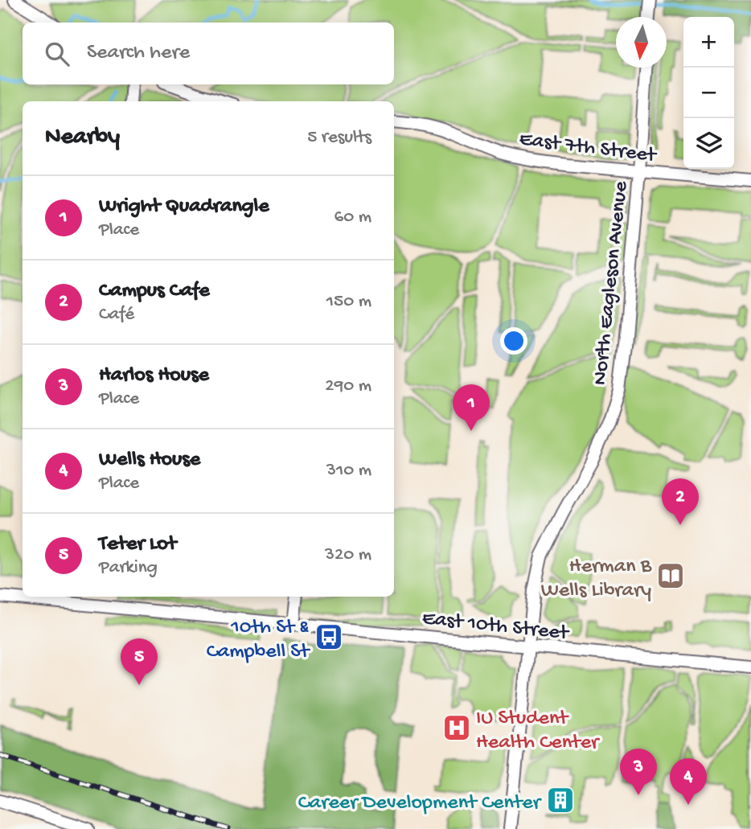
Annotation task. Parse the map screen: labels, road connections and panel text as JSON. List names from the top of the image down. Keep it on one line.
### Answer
{"streets":{"street":["East 7th Street","North Eagleson Avenue","East 10th Street"]},"crossings":[["East 7th Street","North Eagleson Avenue"],["North Eagleson Avenue","East 10th Street"]],"places":{"library":["Herman B Wells Library"],"bus stop":["10th St & Campbell St"],"hospital":["IU Student Health Center"],"building":["Career Development Center"]},"north":"bottom","page":{"map_buttons":["+","−"],"search":"Search here","heading":["Nearby","5 results"],"list":[{"mark":"1","name":"Wright Quadrangle","note":"Place","value":"60 m"},{"mark":"2","name":"Campus Cafe","note":"Café","value":"150 m"},{"mark":"3","name":"Harlos House","note":"Place","value":"290 m"},{"mark":"4","name":"Wells House","note":"Place","value":"310 m"},{"mark":"5","name":"Teter Lot","note":"Parking","value":"320 m"}],"pins":["1","2","5","3","4"]}}
